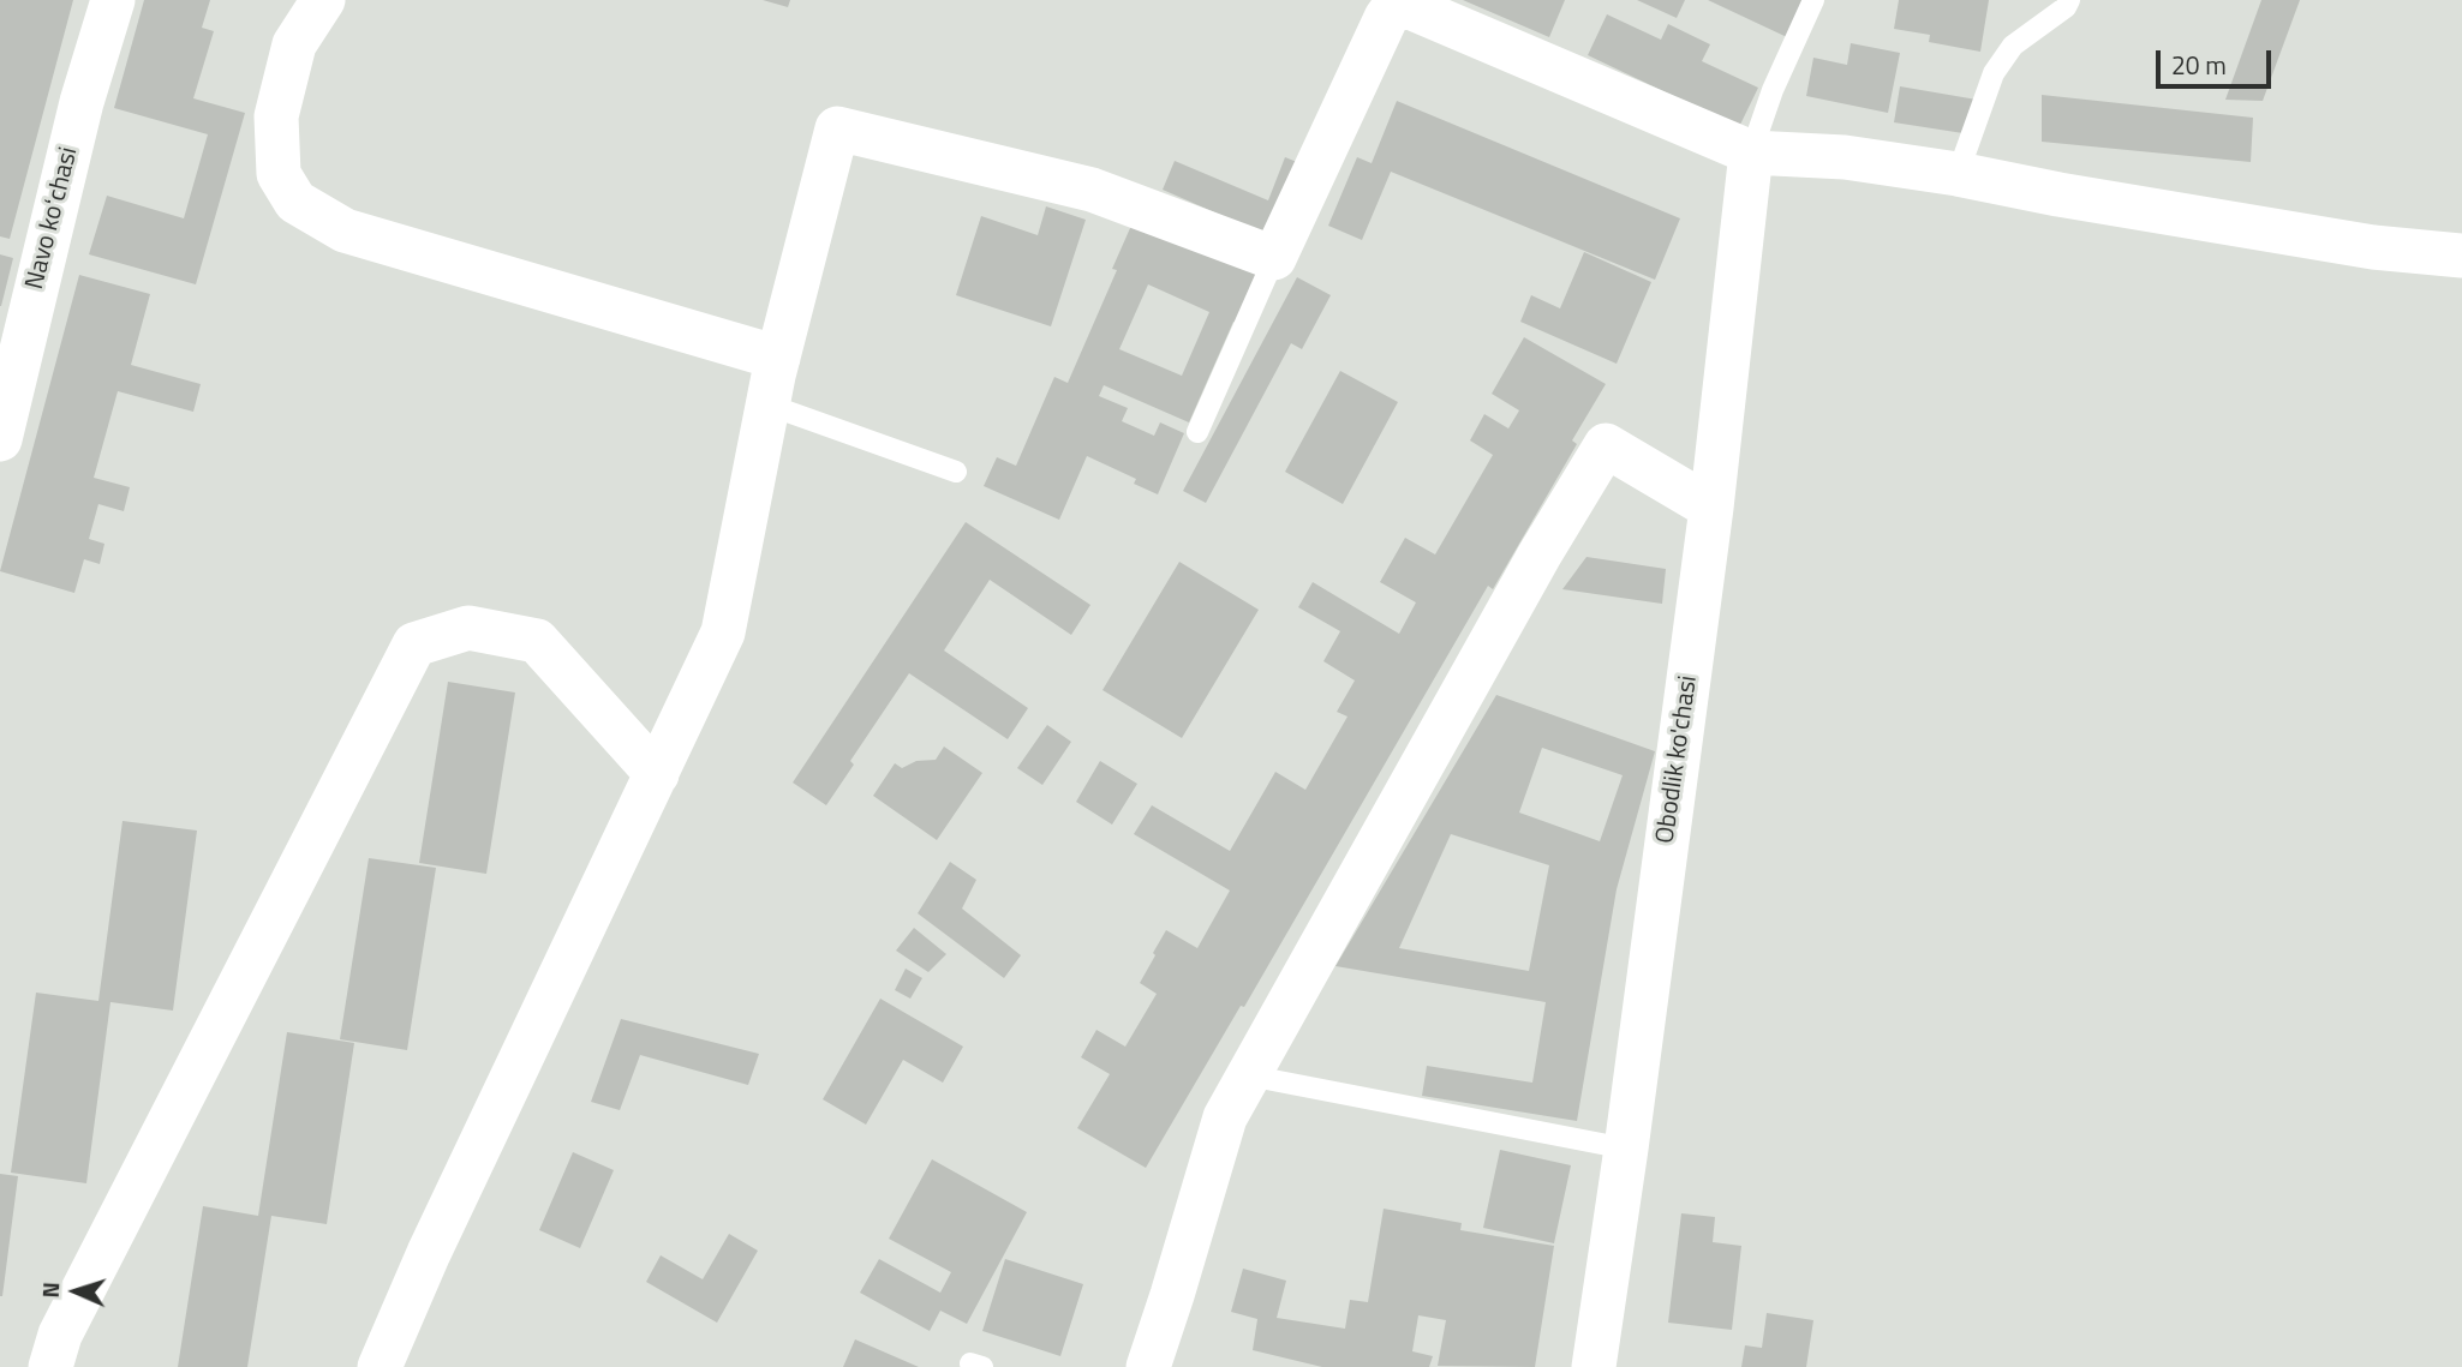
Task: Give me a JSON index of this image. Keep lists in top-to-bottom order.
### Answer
{
  "streets": {
    "street": ["Navo koʻchasi", "Obodlik ko'chasi"]
  },
  "scale_bar": "20 m",
  "north": "left"
}
